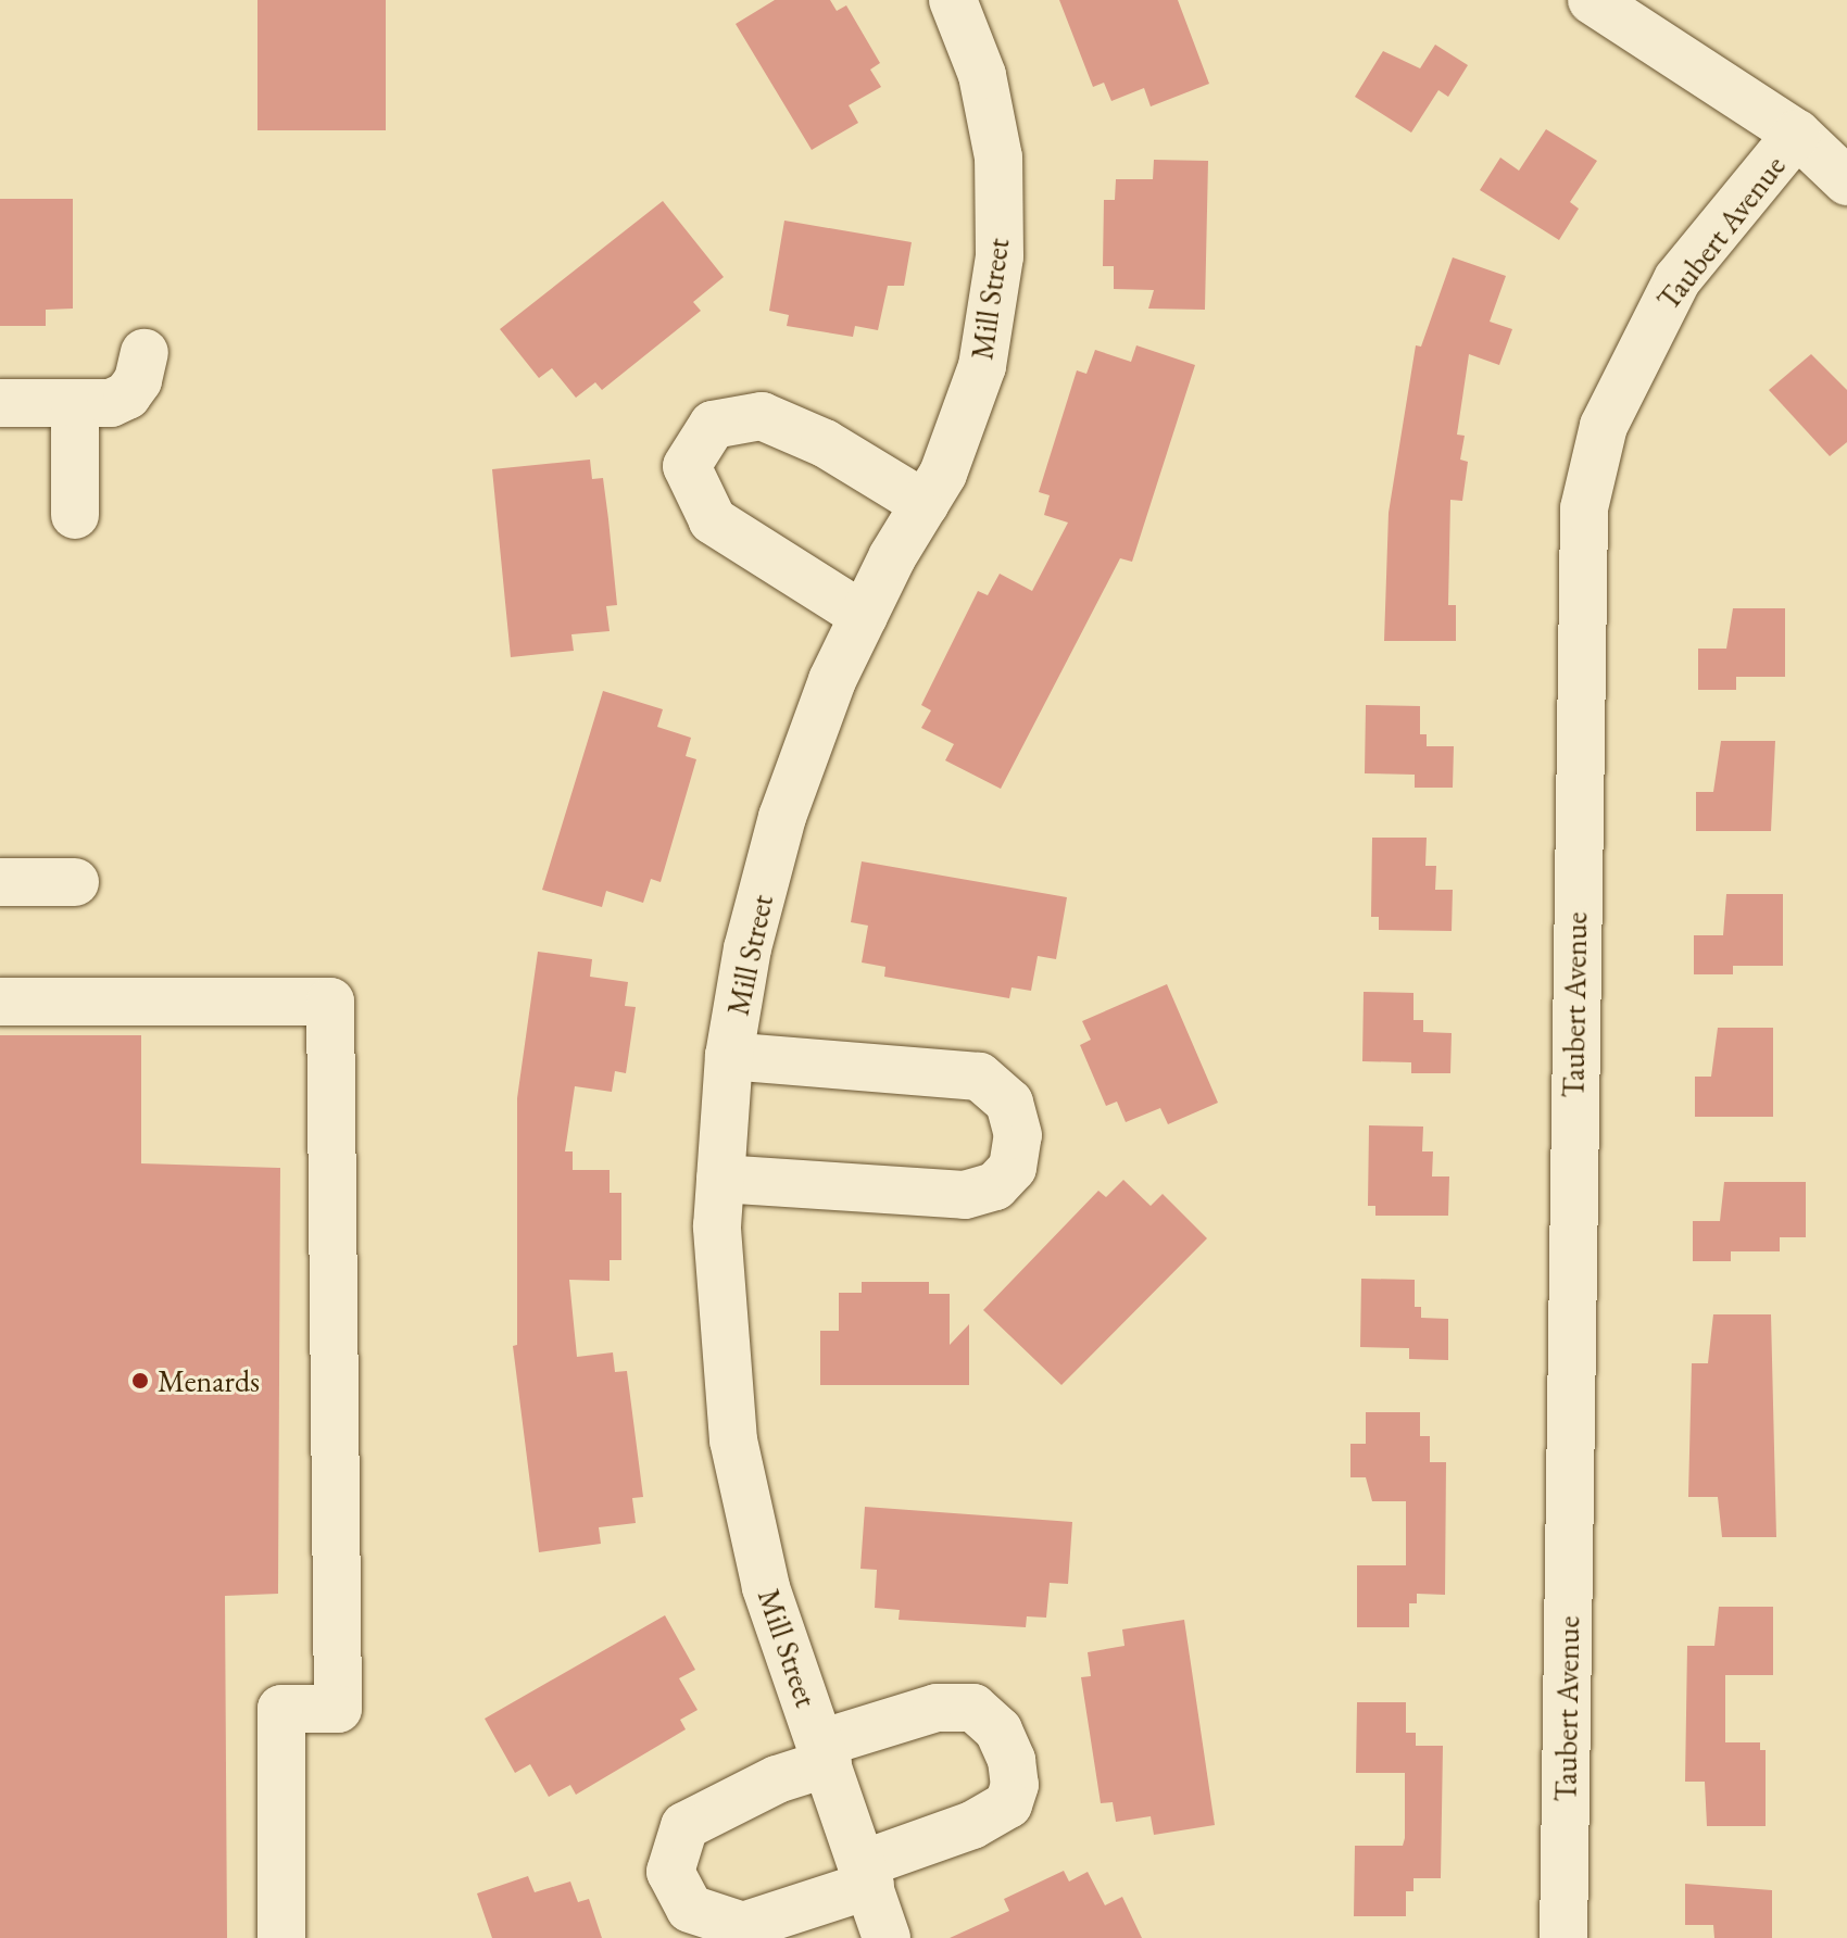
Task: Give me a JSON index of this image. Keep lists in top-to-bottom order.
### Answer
{
  "streets": {
    "street": ["Taubert Avenue", "Mill Street"]
  },
  "places": ["Menards"]
}
